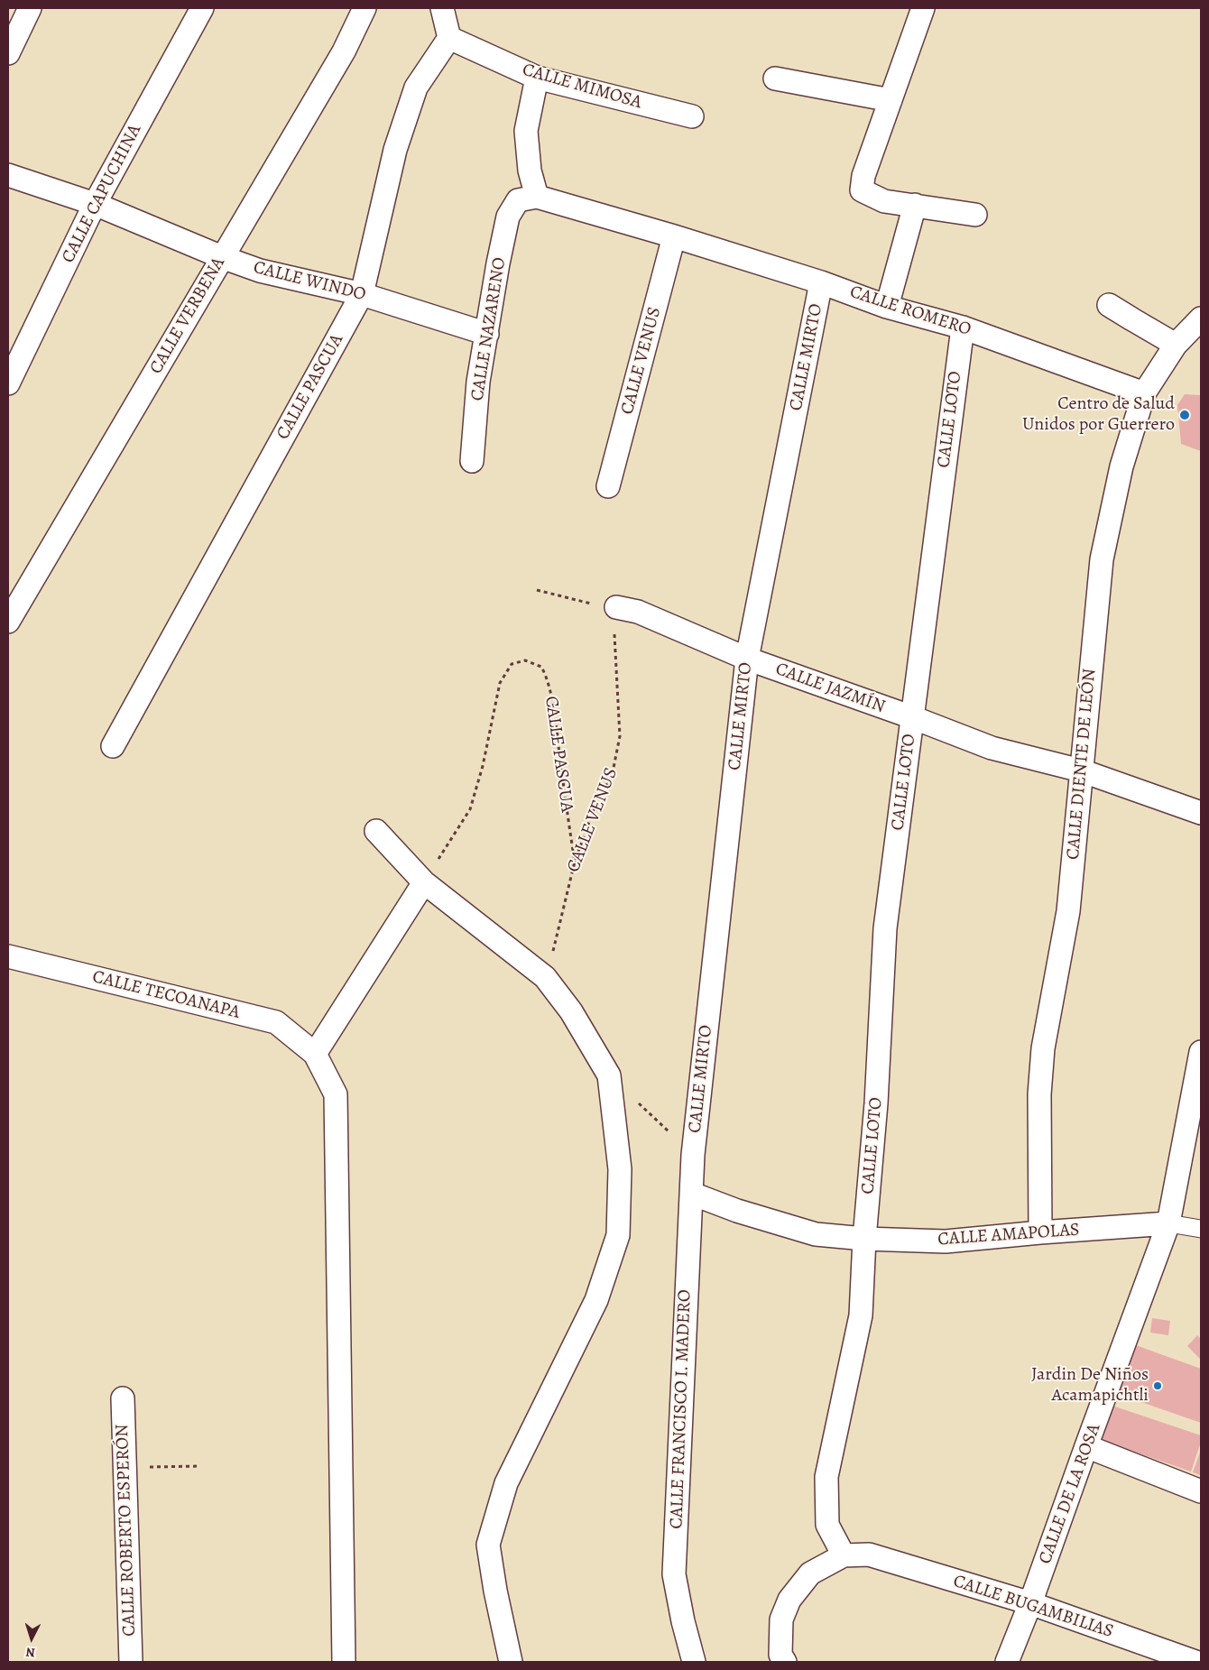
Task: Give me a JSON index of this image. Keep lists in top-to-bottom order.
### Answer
{
  "streets": {
    "street": [
      "CALLE MIMOSA",
      "CALLE CAPUCHINA",
      "CALLE WINDO",
      "CALLE ROMERO",
      "CALLE VERBENA",
      "CALLE NAZARENO",
      "CALLE MIRTO",
      "CALLE VENUS",
      "CALLE PASCUA",
      "CALLE LOTO",
      "CALLE JAZMÍN",
      "CALLE DIENTE DE LEÓN",
      "CALLE TECOANAPA",
      "CALLE AMAPOLAS",
      "CALLE FRANCISCO I. MADERO",
      "CALLE DE LA ROSA",
      "CALLE ROBERTO ESPERÓN",
      "CALLE BUGAMBILIAS"
    ]
  },
  "crossings": [
    ["CALLE MIMOSA", "CALLE PASCUA"],
    ["CALLE CAPUCHINA", "CALLE WINDO"],
    ["CALLE WINDO", "CALLE VERBENA"],
    ["CALLE WINDO", "CALLE NAZARENO"],
    ["CALLE WINDO", "CALLE PASCUA"],
    ["CALLE ROMERO", "CALLE NAZARENO"],
    ["CALLE ROMERO", "CALLE MIRTO"],
    ["CALLE ROMERO", "CALLE VENUS"],
    ["CALLE ROMERO", "CALLE LOTO"],
    ["CALLE ROMERO", "CALLE DIENTE DE LEÓN"],
    ["CALLE MIRTO", "CALLE JAZMÍN"],
    ["CALLE MIRTO", "CALLE FRANCISCO I. MADERO"],
    ["CALLE VENUS", "CALLE PASCUA"],
    ["CALLE VENUS", "CALLE JAZMÍN"],
    ["CALLE LOTO", "CALLE JAZMÍN"],
    ["CALLE LOTO", "CALLE AMAPOLAS"],
    ["CALLE JAZMÍN", "CALLE DIENTE DE LEÓN"],
    ["CALLE DIENTE DE LEÓN", "CALLE AMAPOLAS"],
    ["CALLE AMAPOLAS", "CALLE FRANCISCO I. MADERO"],
    ["CALLE AMAPOLAS", "CALLE DE LA ROSA"],
    ["CALLE DE LA ROSA", "CALLE BUGAMBILIAS"]
  ],
  "places": ["Centro de Salud Unidos por Guerrero", "Jardin De Niños Acamapichtli"],
  "north": "bottom"
}
